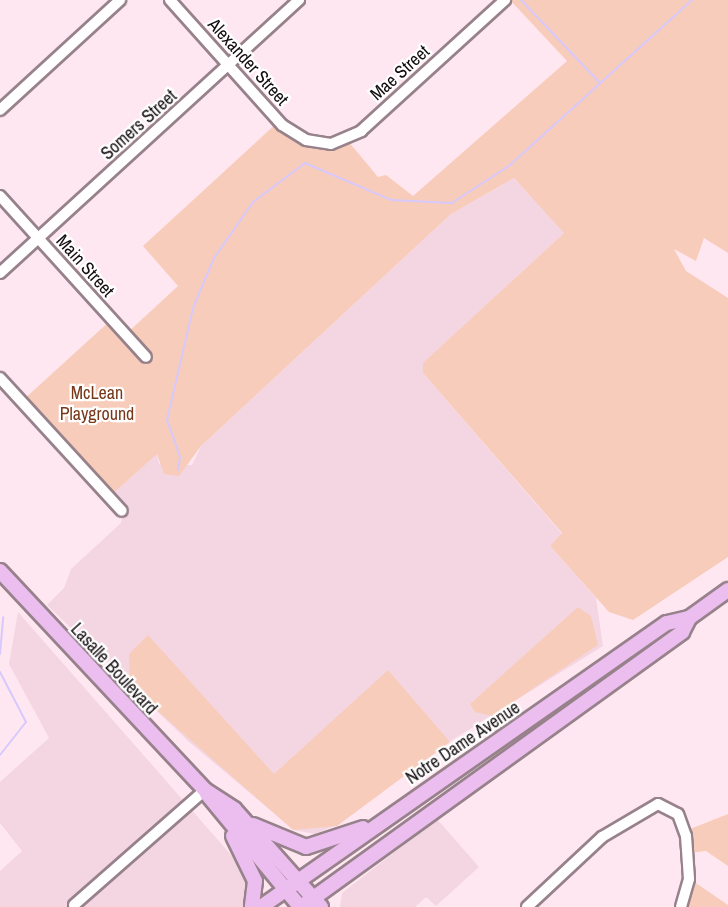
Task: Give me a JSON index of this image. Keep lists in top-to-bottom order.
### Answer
{
  "streets": {
    "main road": ["Lasalle Boulevard", "Notre Dame Avenue"],
    "street": [
      "Alexander Street",
      "Mae Street",
      "Somers Street",
      "Main Street"
    ]
  },
  "crossings": [
    ["Alexander Street", "Mae Street"],
    ["Alexander Street", "Somers Street"],
    ["Somers Street", "Main Street"],
    ["Lasalle Boulevard", "Notre Dame Avenue"]
  ],
  "parks": ["McLean Playground"]
}
